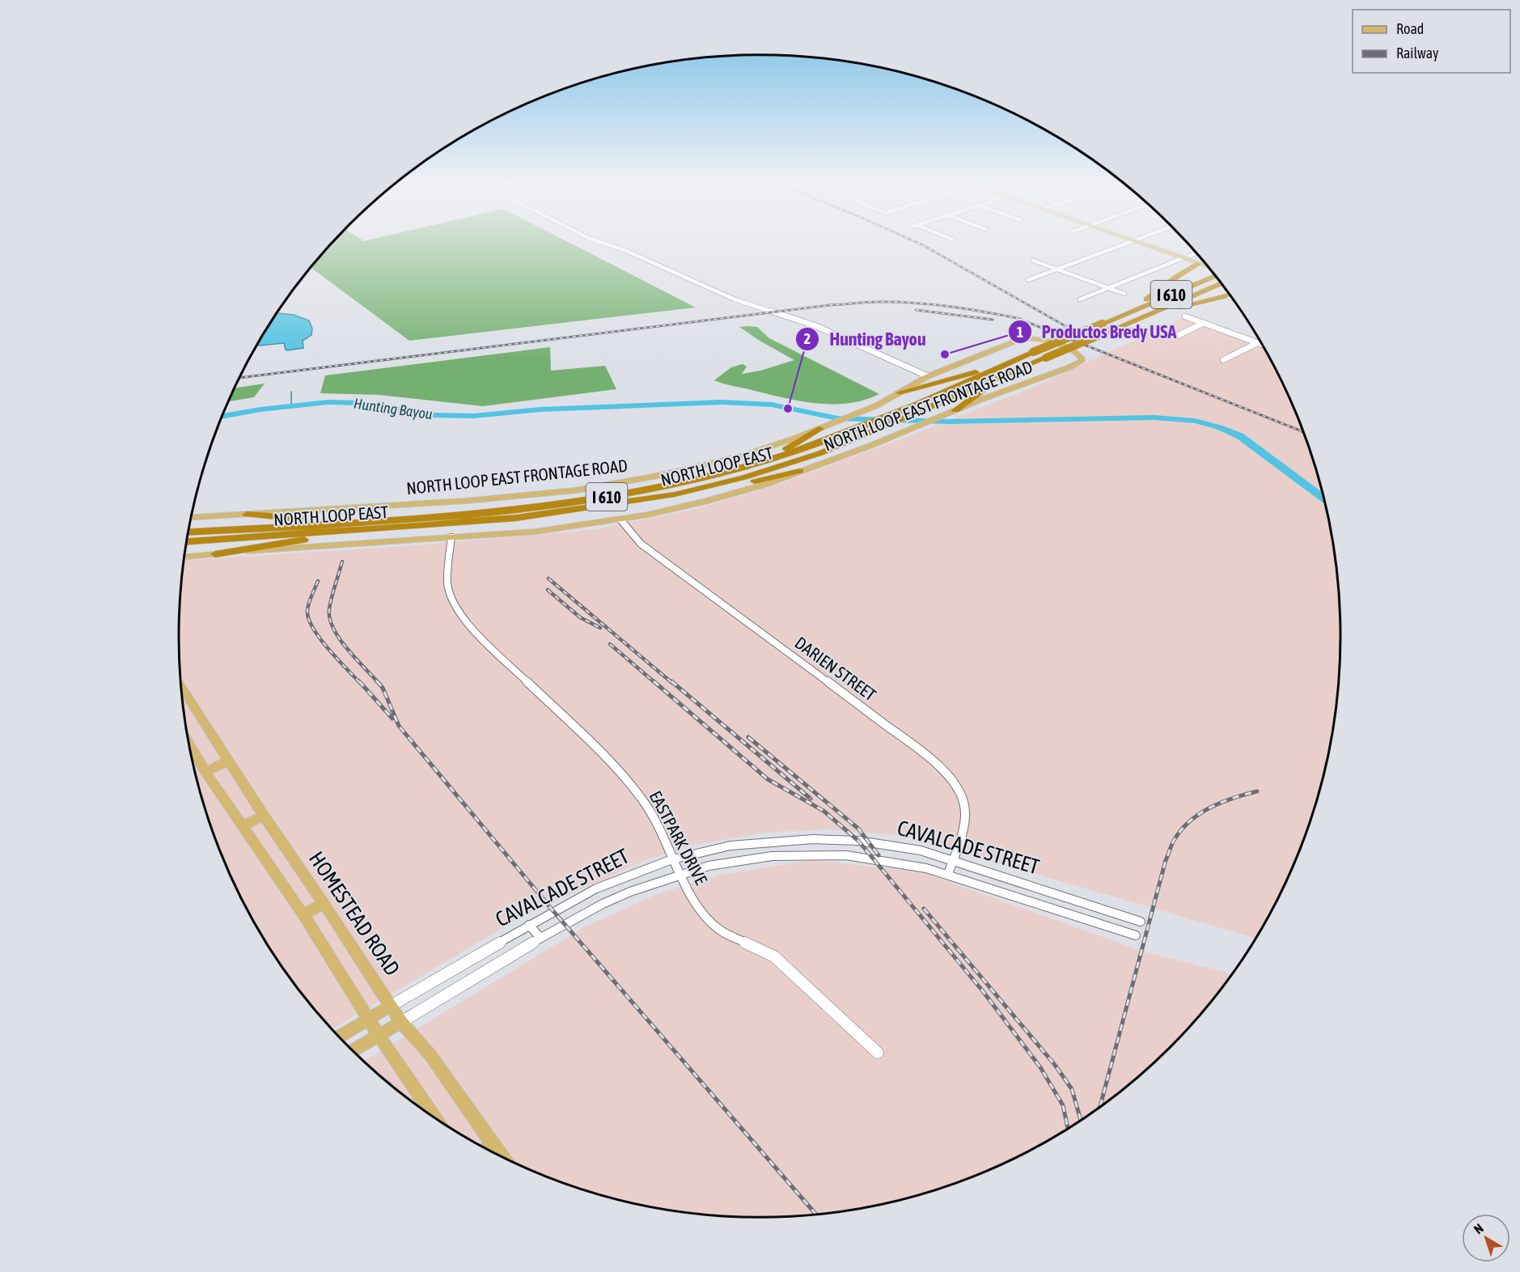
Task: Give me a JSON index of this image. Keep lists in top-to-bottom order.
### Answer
{
  "streets": {
    "highway": ["I 610", "NORTH LOOP EAST"],
    "main road": ["NORTH LOOP EAST FRONTAGE ROAD", "CAVALCADE STREET", "HOMESTEAD ROAD"],
    "street": ["DARIEN STREET", "EASTPARK DRIVE"]
  },
  "crossings": [
    ["NORTH LOOP EAST FRONTAGE ROAD", "DARIEN STREET"],
    ["NORTH LOOP EAST FRONTAGE ROAD", "EASTPARK DRIVE"],
    ["DARIEN STREET", "CAVALCADE STREET"],
    ["EASTPARK DRIVE", "CAVALCADE STREET"],
    ["CAVALCADE STREET", "HOMESTEAD ROAD"]
  ],
  "water": ["Hunting Bayou"],
  "places": ["Productos Bredy USA", "Hunting Bayou"],
  "legend": ["Road", "Railway"],
  "north": "top left"
}
